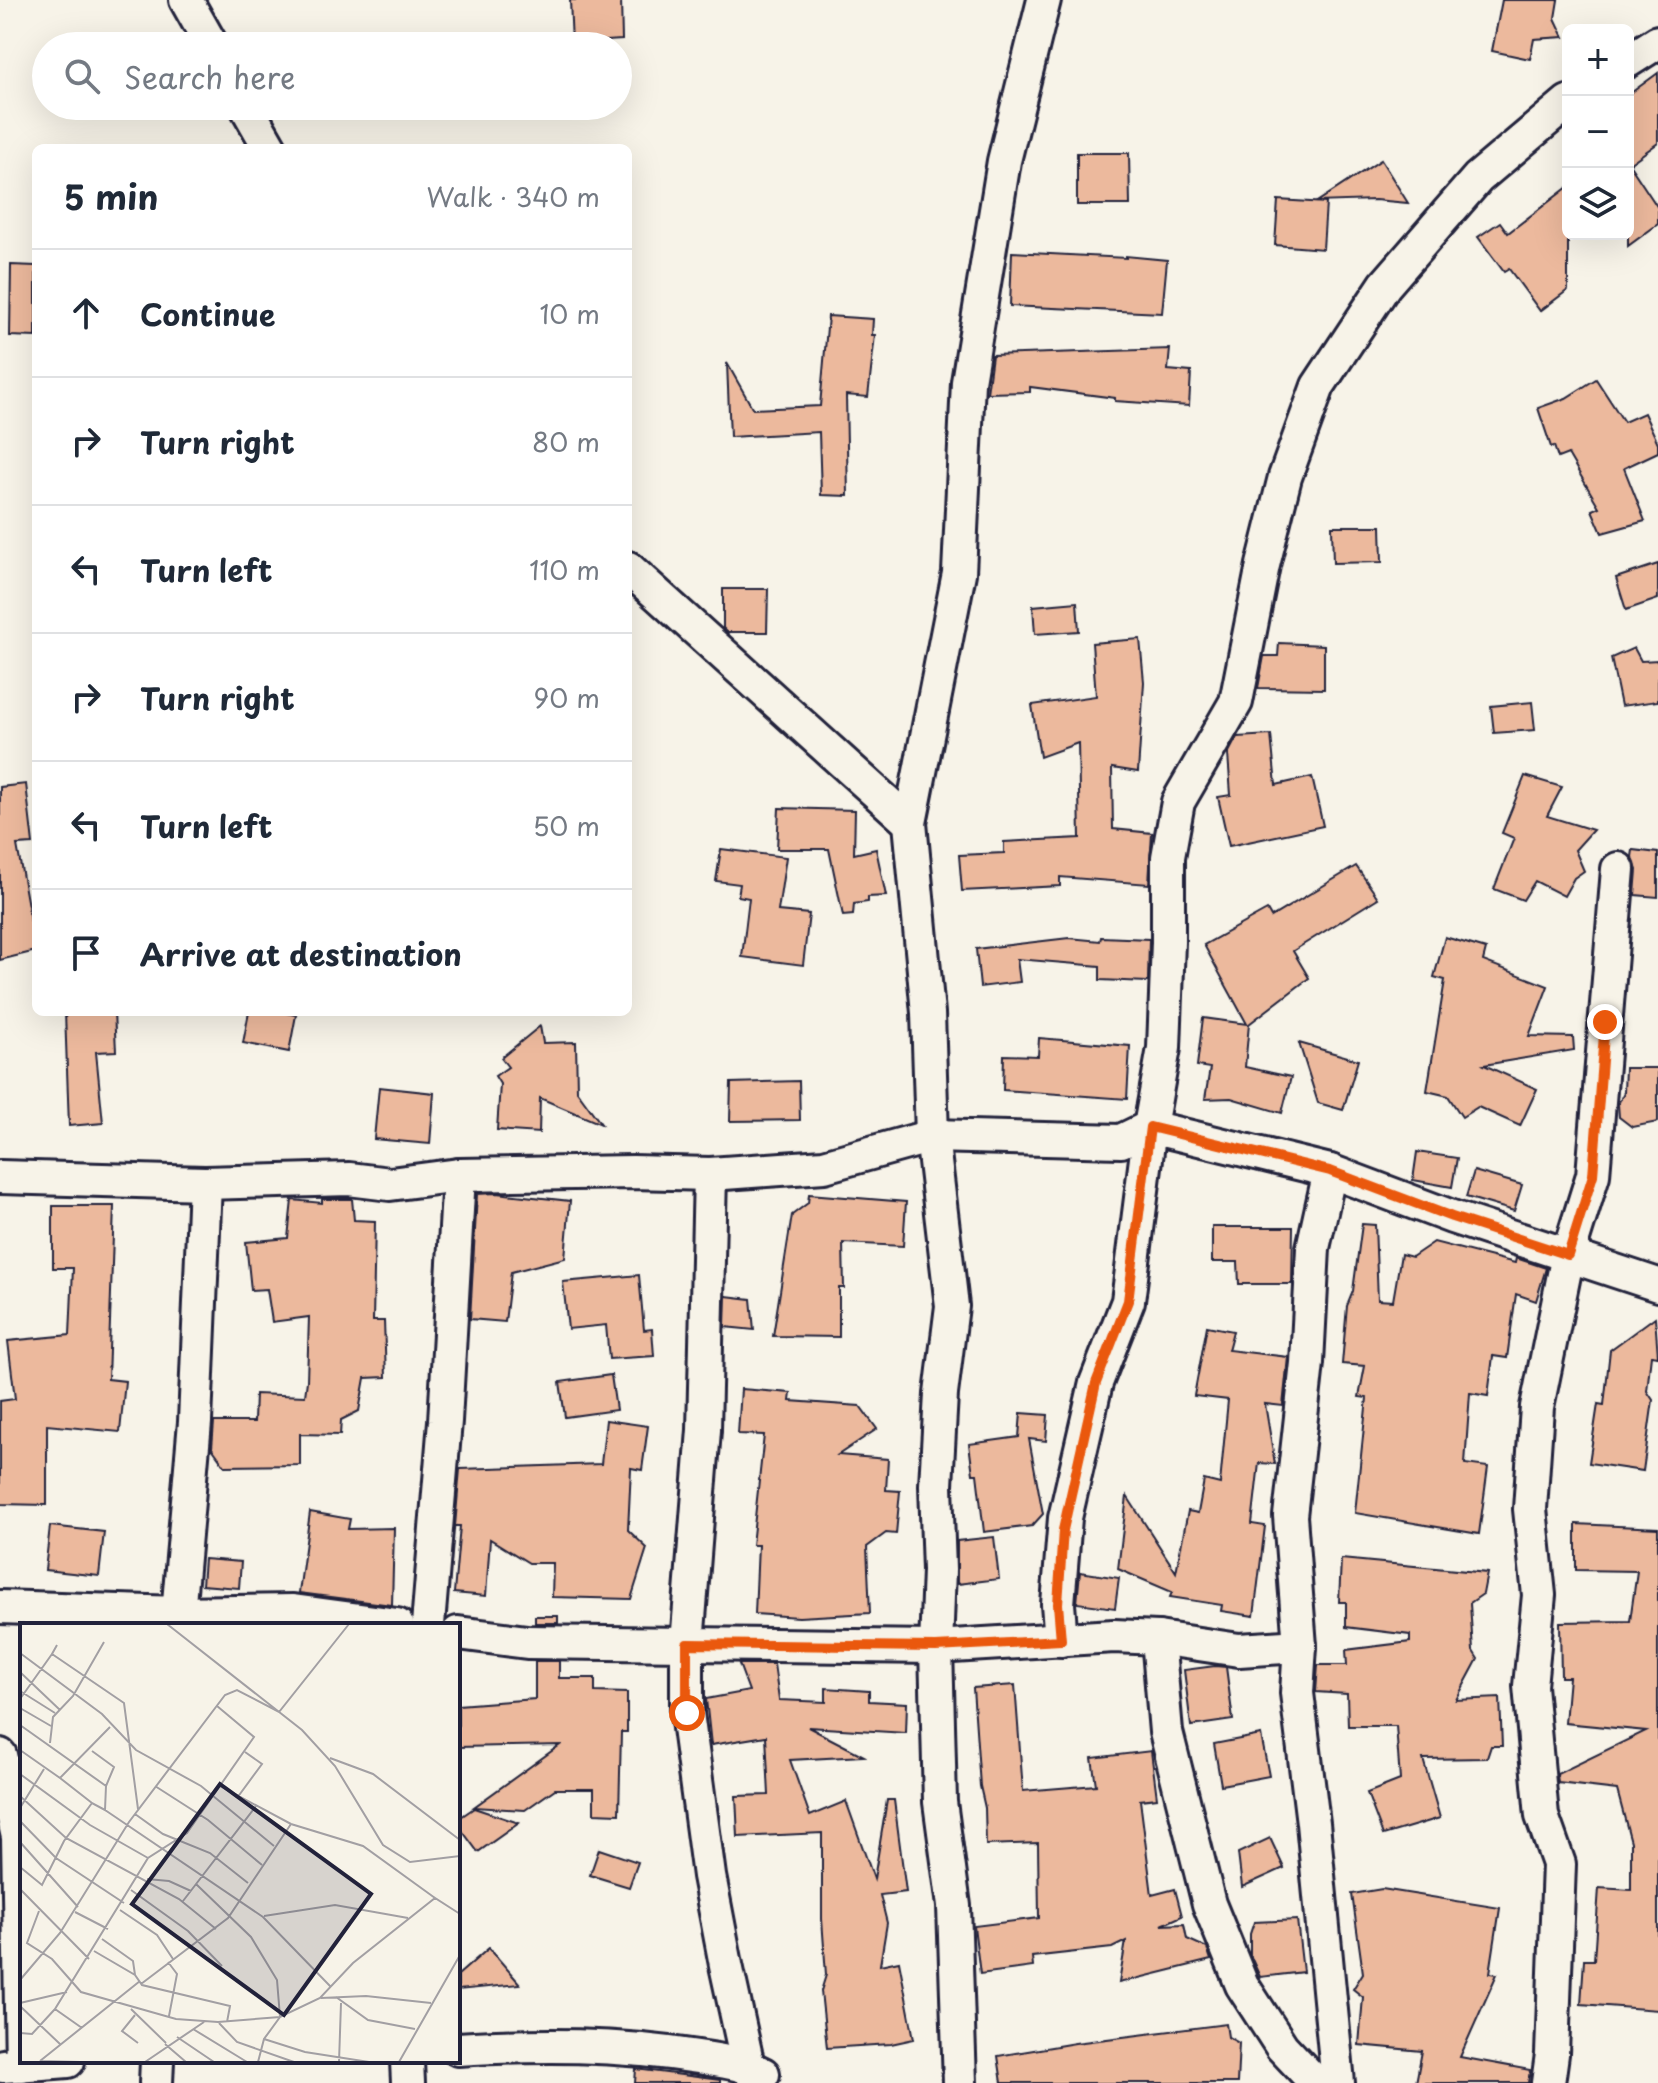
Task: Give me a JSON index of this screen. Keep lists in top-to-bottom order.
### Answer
{
  "page": {
    "map_buttons": ["+", "−"],
    "search": "Search here",
    "heading": ["5 min", "Walk · 340 m"],
    "list": [
      ["Continue", "10 m"],
      ["Turn right", "80 m"],
      ["Turn left", "110 m"],
      ["Turn right", "90 m"],
      ["Turn left", "50 m"],
      "Arrive at destination"
    ]
  }
}
